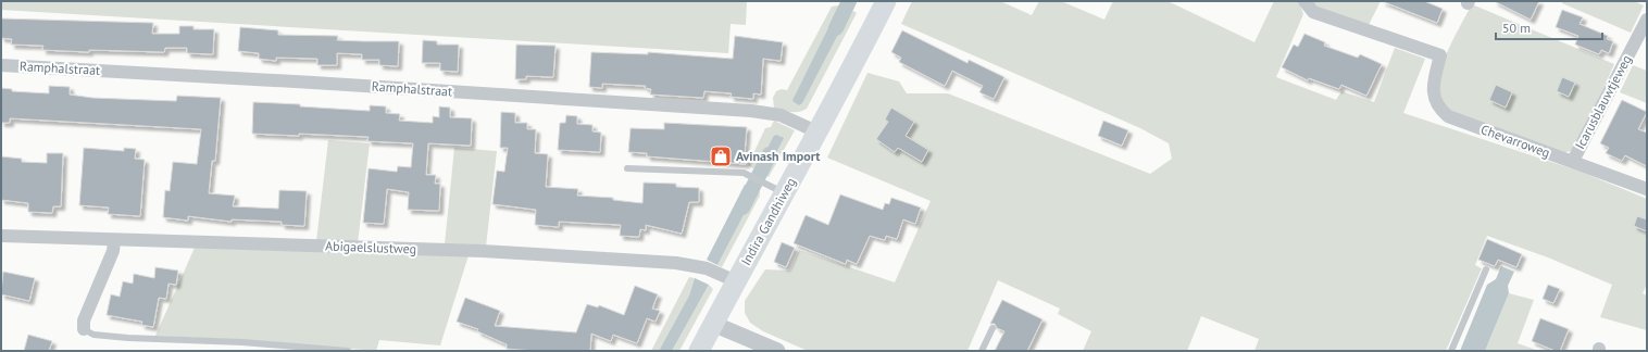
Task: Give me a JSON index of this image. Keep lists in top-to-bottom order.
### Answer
{
  "streets": {
    "main road": ["Indira Gandhiweg"],
    "street": [
      "Ramphalstraat",
      "Icarusblauwtjeweg",
      "Chevarroweg",
      "Abigaelslustweg"
    ]
  },
  "crossings": [
    ["Ramphalstraat", "Indira Gandhiweg"],
    ["Icarusblauwtjeweg", "Chevarroweg"],
    ["Indira Gandhiweg", "Abigaelslustweg"]
  ],
  "places": {
    "shop": ["Avinash Import"]
  },
  "scale_bar": "50 m"
}
